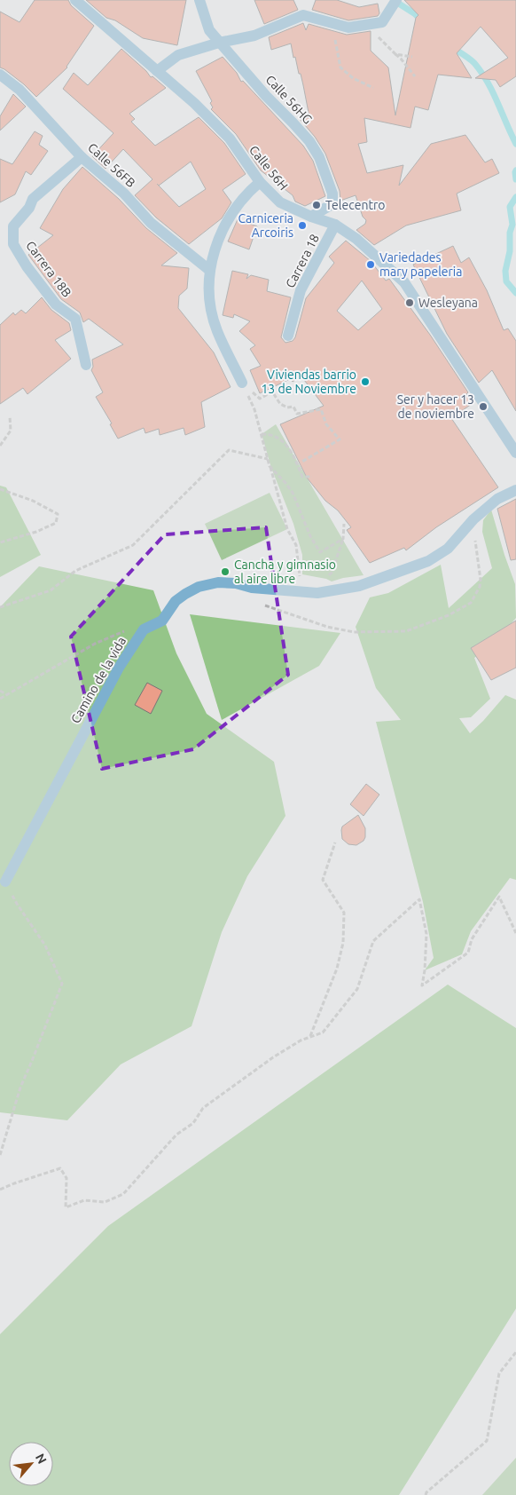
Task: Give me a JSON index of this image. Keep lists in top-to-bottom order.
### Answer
{
  "streets": {
    "street": [
      "Calle 56HG",
      "Calle 56FB",
      "Calle 56H",
      "Carrera 18",
      "Carrera 18B",
      "Camino de la vida"
    ]
  },
  "crossings": [
    ["Calle 56HG", "Calle 56H"],
    ["Calle 56FB", "Carrera 18B"],
    ["Calle 56H", "Carrera 18"]
  ],
  "places": [
    "Telecentro",
    "Carniceria Arcoiris",
    "Variedades mary papeleria",
    "Wesleyana",
    "Viviendas barrio 13 de Noviembre",
    "Ser y hacer 13 de noviembre",
    "Cancha y gimnasio al aire libre"
  ],
  "north": "top right"
}
